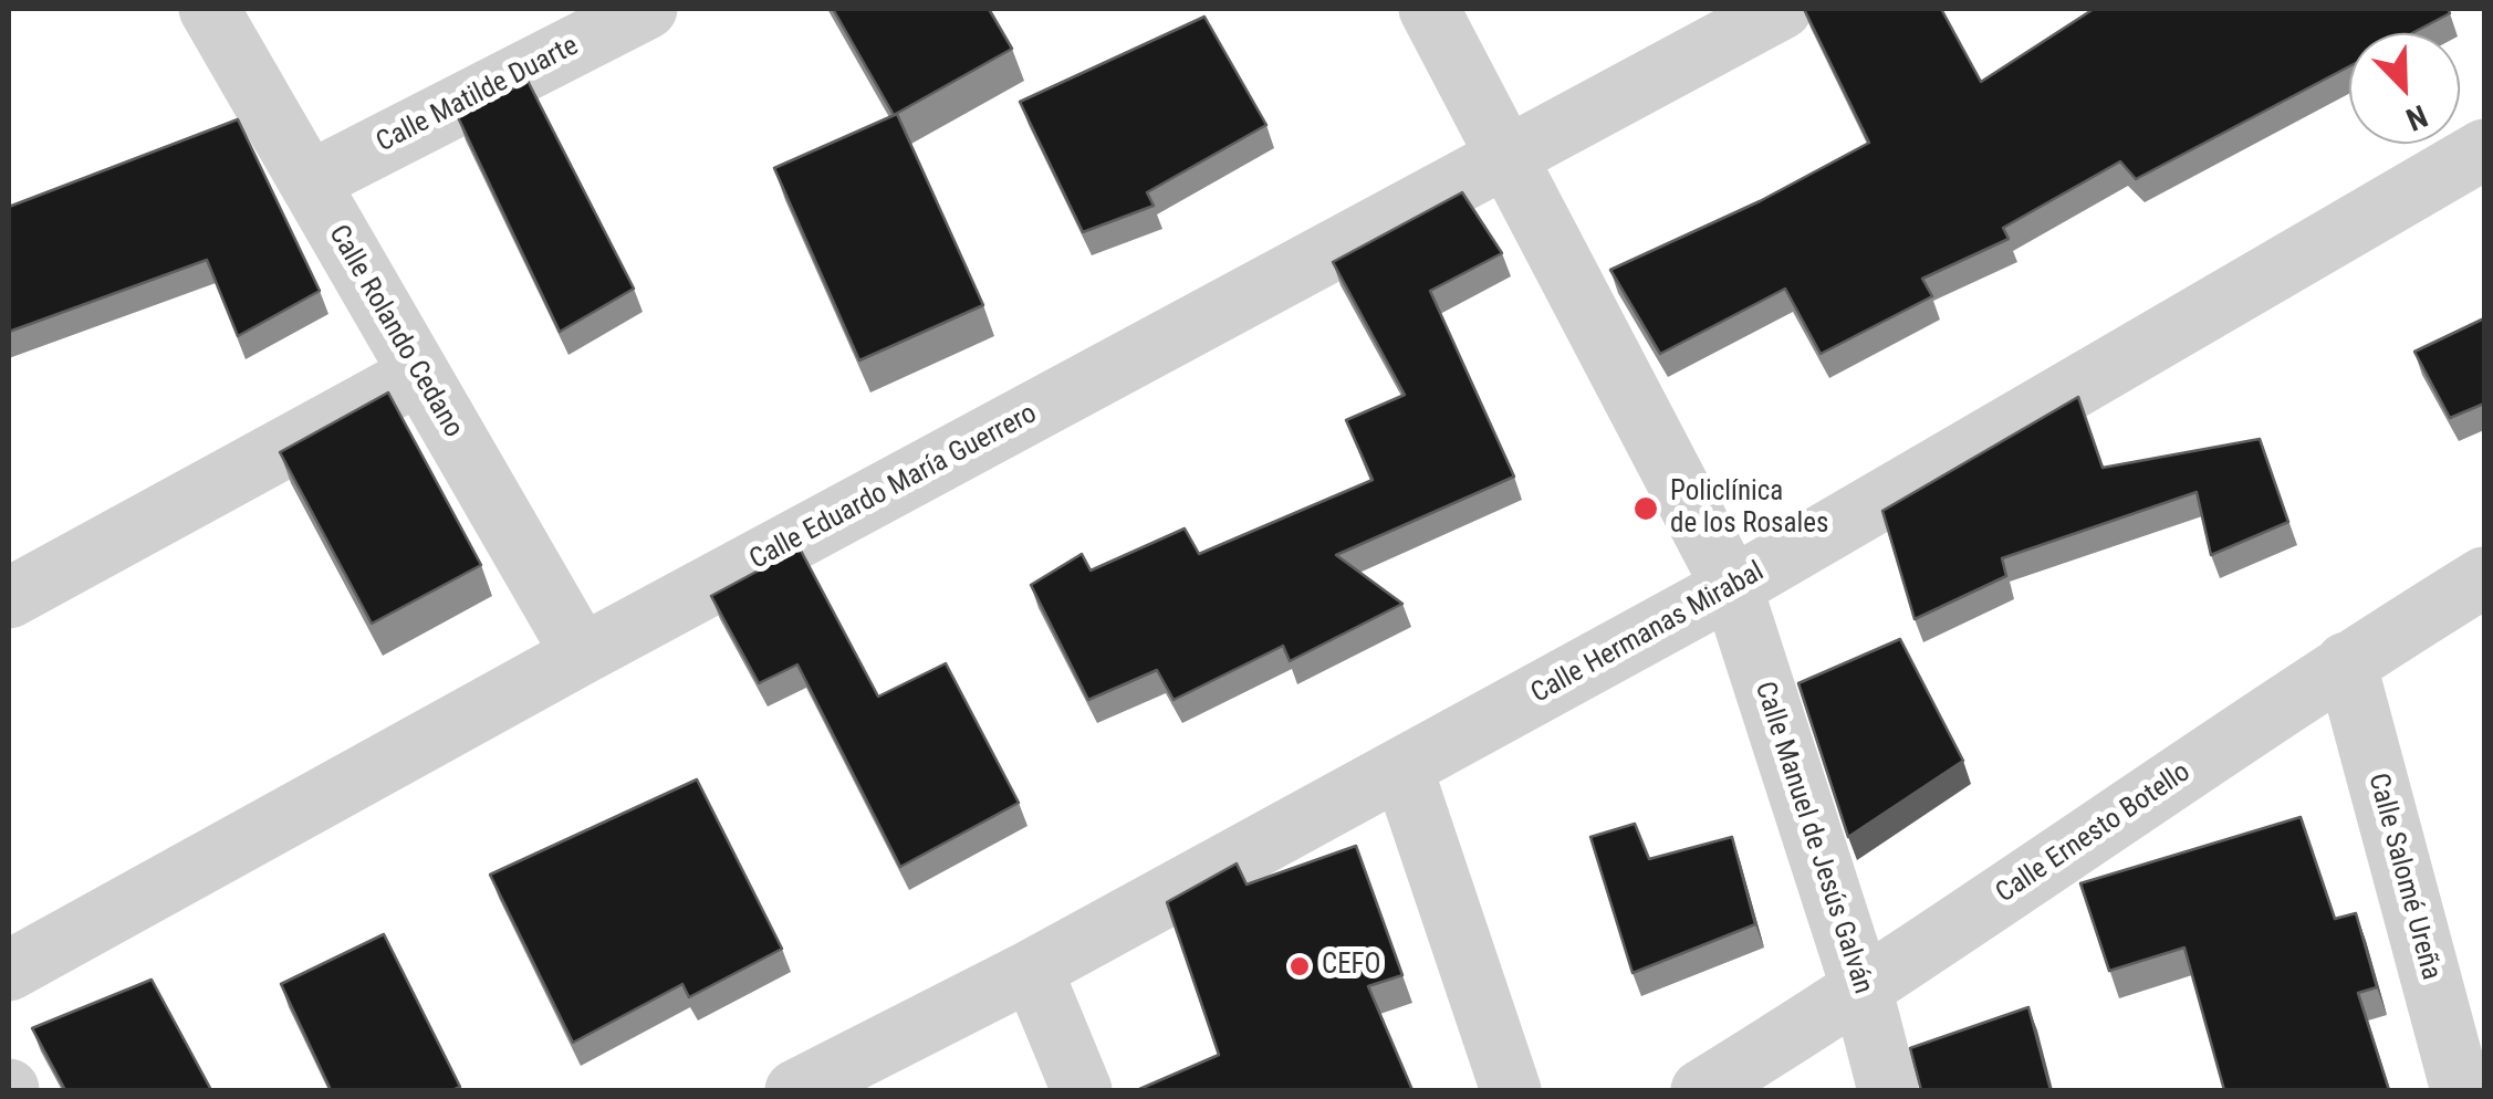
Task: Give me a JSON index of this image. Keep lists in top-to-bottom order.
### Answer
{
  "streets": {
    "street": [
      "Calle Matilde Duarte",
      "Calle Rolando Cedano",
      "Calle Eduardo María Guerrero",
      "Calle Hermanas Mirabal",
      "Calle Ernesto Botello",
      "Calle Manuel de Jesús Galván",
      "Calle Salomé Ureña"
    ]
  },
  "crossings": [
    ["Calle Matilde Duarte", "Calle Rolando Cedano"],
    ["Calle Rolando Cedano", "Calle Eduardo María Guerrero"],
    ["Calle Eduardo María Guerrero", "Calle Manuel de Jesús Galván"],
    ["Calle Hermanas Mirabal", "Calle Manuel de Jesús Galván"],
    ["Calle Ernesto Botello", "Calle Manuel de Jesús Galván"],
    ["Calle Ernesto Botello", "Calle Salomé Ureña"]
  ],
  "places": ["Policlínica de los Rosales", "CEFO"],
  "north": "bottom right"
}
